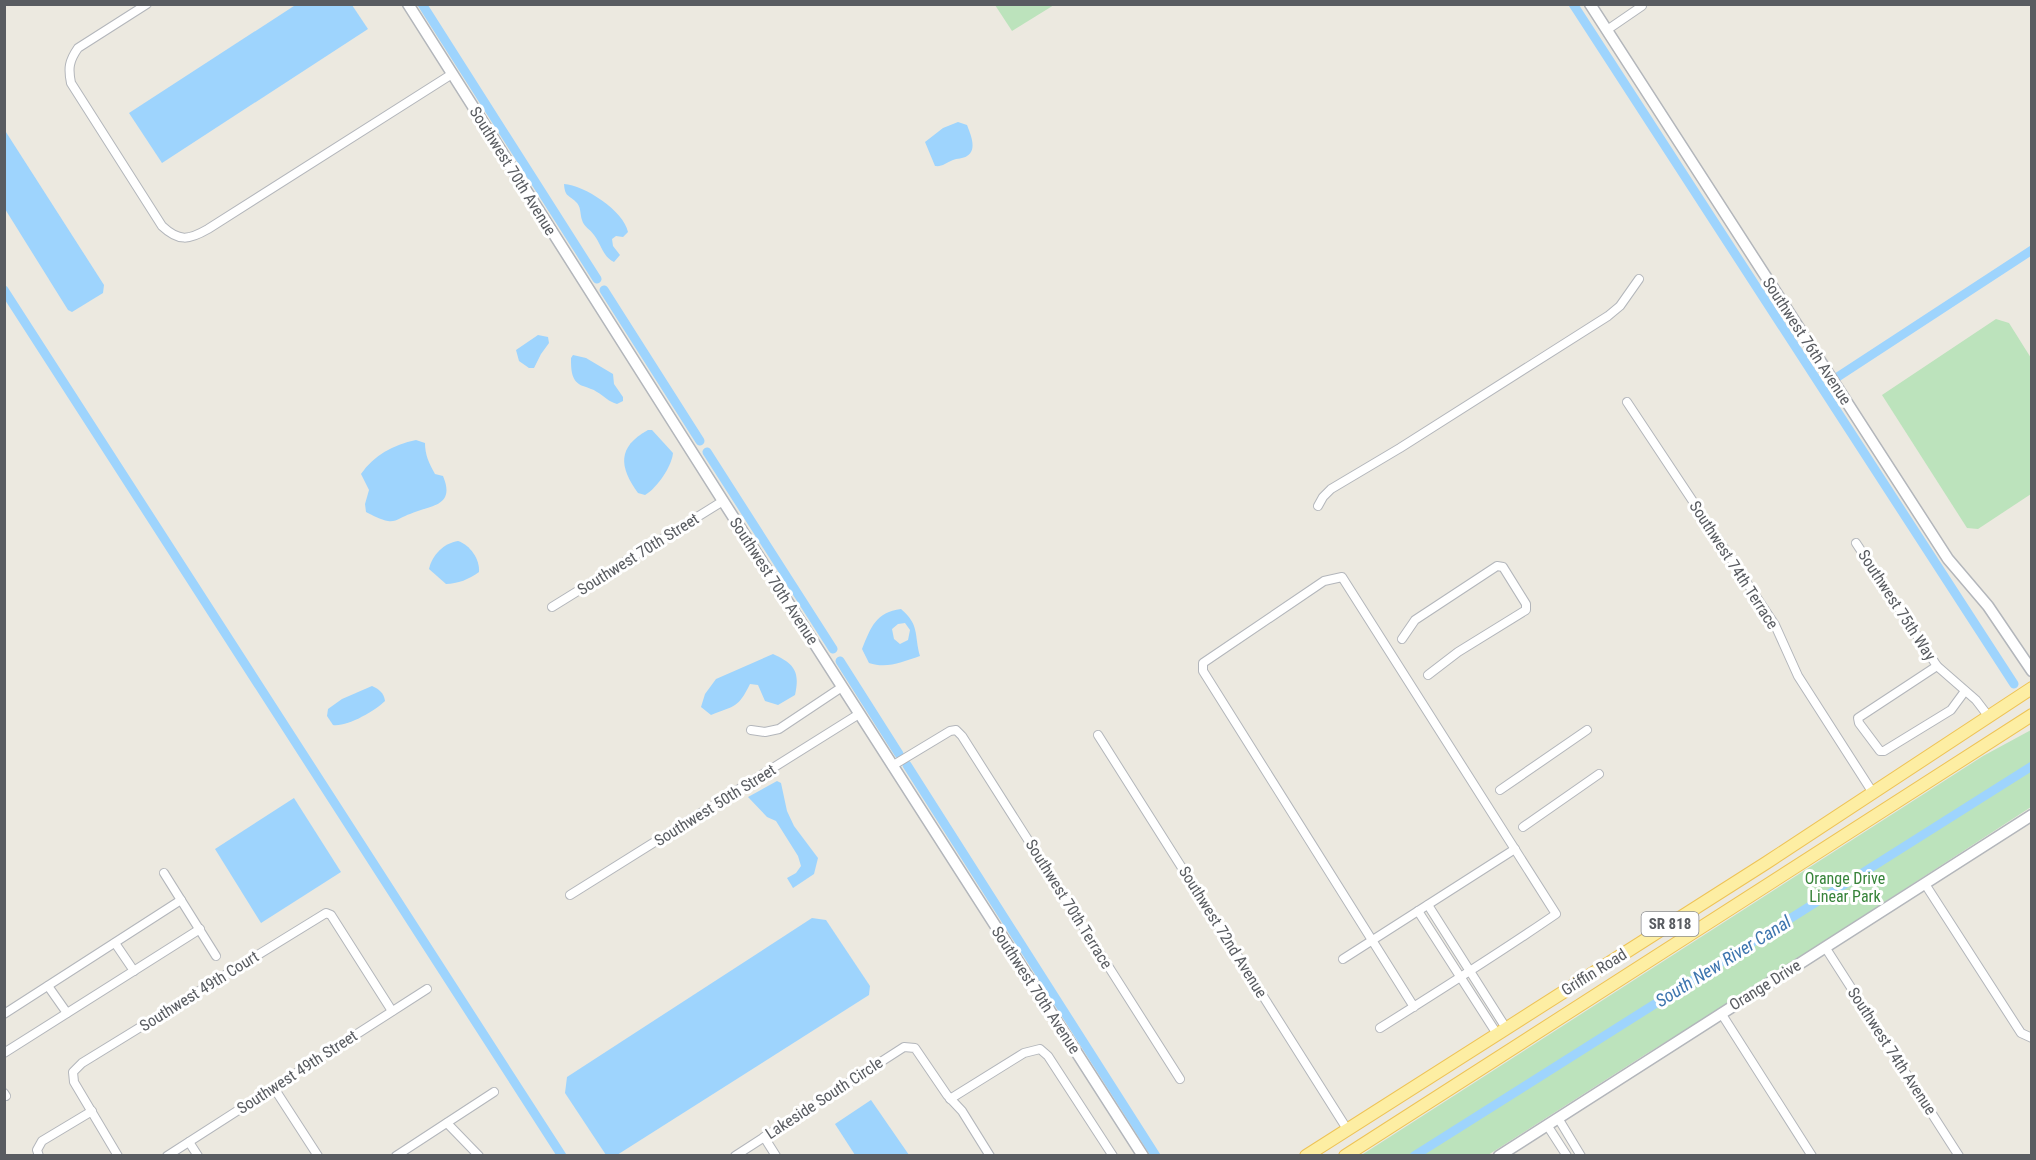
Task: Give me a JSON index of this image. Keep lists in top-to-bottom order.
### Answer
{
  "streets": {
    "main road": ["SR 818", "Griffin Road"],
    "street": [
      "Southwest 70th Avenue",
      "Southwest 76th Avenue",
      "Southwest 70th Street",
      "Southwest 74th Terrace",
      "Southwest 75th Way",
      "Southwest 50th Street",
      "Southwest 70th Terrace",
      "Southwest 72nd Avenue",
      "Orange Drive",
      "Southwest 49th Court",
      "Southwest 74th Avenue",
      "Southwest 49th Street",
      "Lakeside South Circle"
    ]
  },
  "crossings": [
    ["Southwest 70th Avenue", "Southwest 70th Street"],
    ["Southwest 70th Avenue", "Southwest 50th Street"],
    ["Southwest 70th Avenue", "Southwest 70th Terrace"],
    ["Southwest 74th Terrace", "Griffin Road"],
    ["Southwest 75th Way", "Griffin Road"],
    ["Southwest 72nd Avenue", "Griffin Road"],
    ["Orange Drive", "Southwest 74th Avenue"],
    ["Southwest 49th Court", "Southwest 49th Street"]
  ],
  "water": ["South New River Canal"],
  "parks": ["Orange Drive Linear Park"]
}
